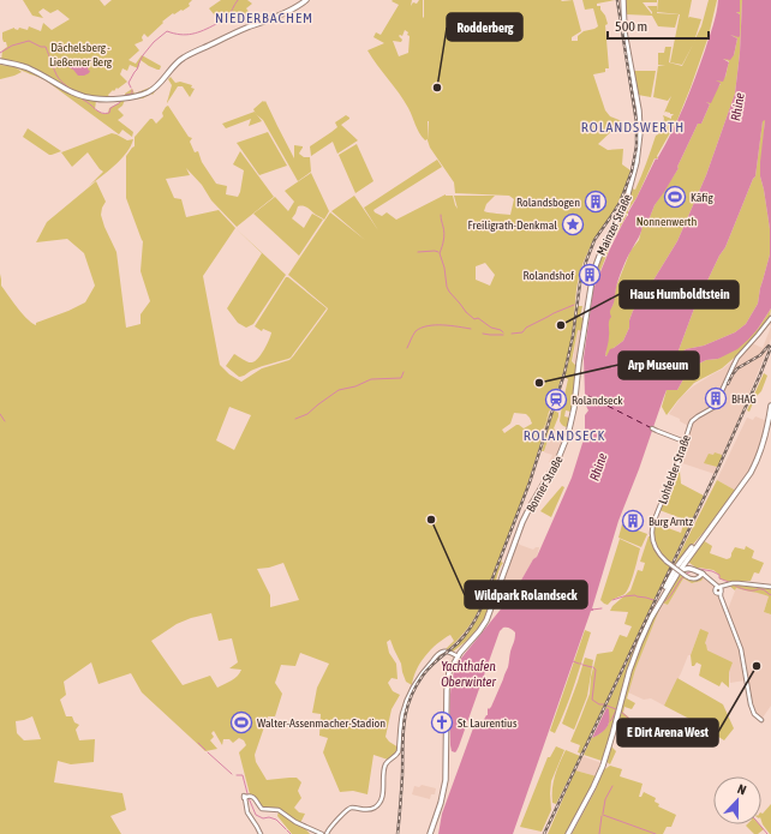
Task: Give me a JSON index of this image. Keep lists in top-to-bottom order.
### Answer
{
  "streets": {
    "main road": ["Mainzer Straße", "Bonner Straße"],
    "street": ["Lohfelder Straße"]
  },
  "crossings": [
    ["Mainzer Straße", "Bonner Straße"]
  ],
  "districts": ["NIEDERBACHEM", "ROLANDSWERTH", "ROLANDSECK"],
  "water": ["Rhine", "Yachthafen Oberwinter"],
  "parks": ["Dächelsberg - Ließemer Berg", "Nonnenwerth"],
  "places": {
    "other": [
      "Rodderberg",
      "Haus Humboldtstein",
      "Arp Museum",
      "Wildpark Rolandseck",
      "E Dirt Arena West"
    ],
    "sports": ["Käfig", "Walter-Assenmacher-Stadion"],
    "building": [
      "Rolandsbogen",
      "Rolandshof",
      "BHAG",
      "Burg Arntz"
    ],
    "place": ["Freiligrath-Denkmal"],
    "station": ["Rolandseck"],
    "church": ["St. Laurentius"]
  },
  "scale_bar": "500 m",
  "north": "top"
}
